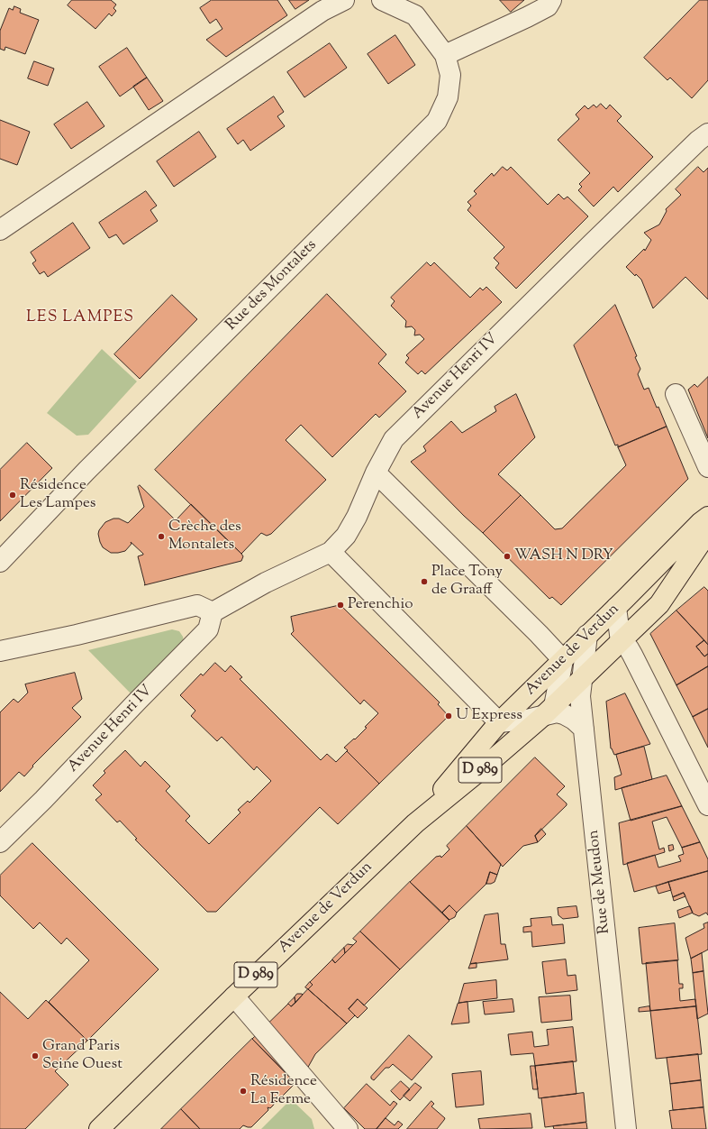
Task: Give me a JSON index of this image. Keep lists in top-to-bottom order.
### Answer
{
  "streets": {
    "main road": ["Avenue de Verdun", "D 989"],
    "street": ["Rue des Montalets", "Avenue Henri IV", "Rue de Meudon"]
  },
  "crossings": [
    ["Avenue de Verdun", "Rue de Meudon"]
  ],
  "districts": ["LES LAMPES"],
  "places": [
    "Résidence Les Lampes",
    "Crèche des Montalets",
    "WASH N DRY",
    "Place Tony de Graaff",
    "Perenchio",
    "U Express",
    "Grand Paris Seine Ouest",
    "Résidence La Ferme"
  ]
}
